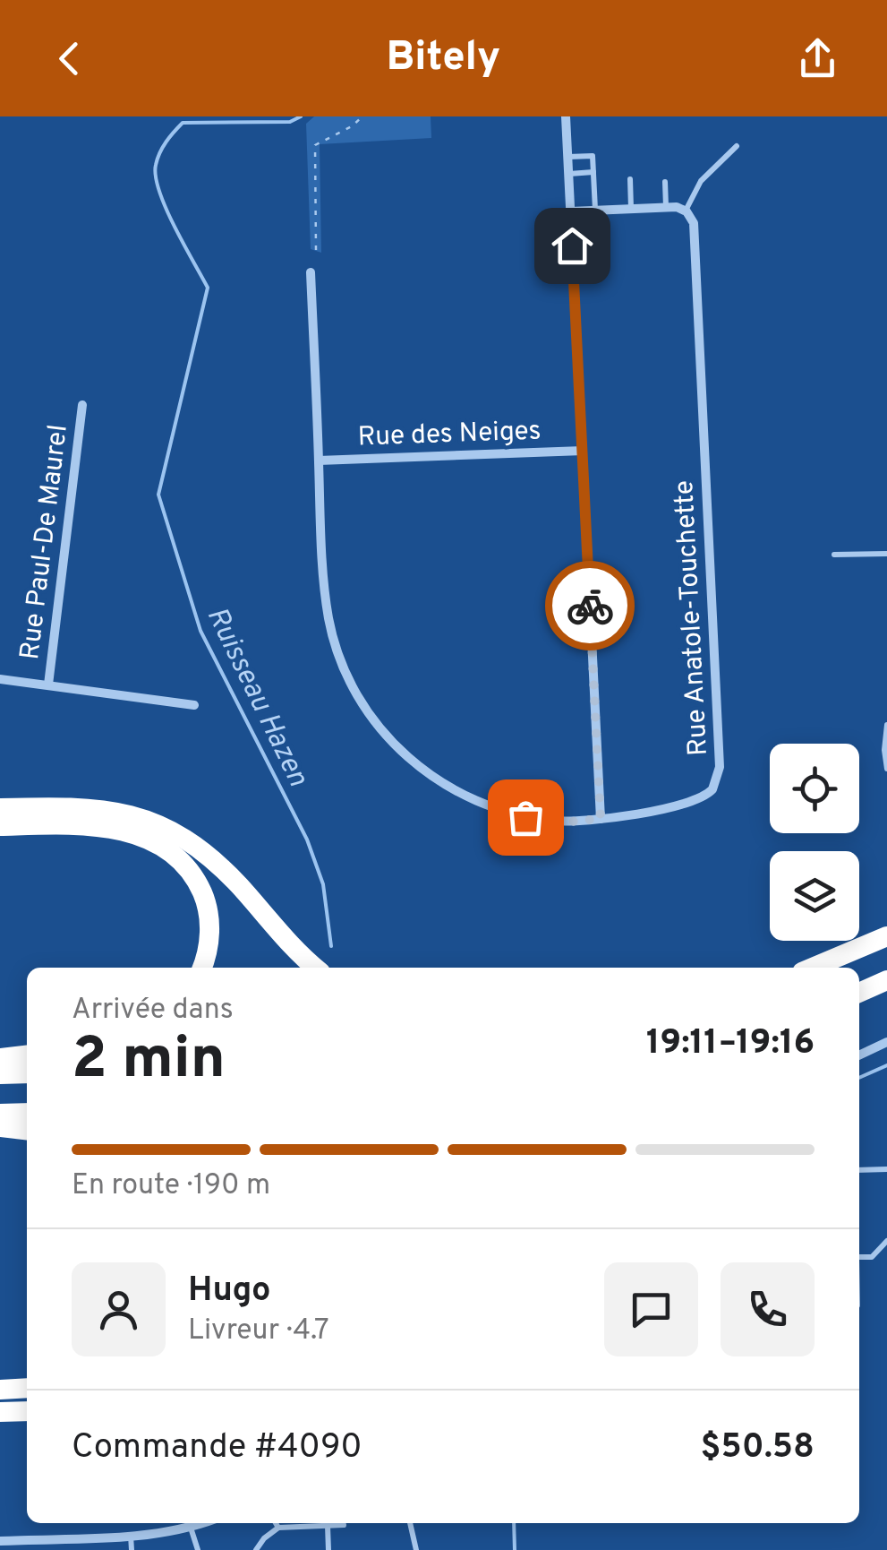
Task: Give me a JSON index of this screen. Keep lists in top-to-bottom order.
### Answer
{
  "streets": {
    "street": ["Rue des Neiges", "Rue Paul-De Maurel", "Rue Anatole-Touchette"]
  },
  "crossings": [
    ["Rue des Neiges", "Rue Anatole-Touchette"]
  ],
  "water": ["Ruisseau Hazen"],
  "page": {
    "header": "Bitely",
    "heading": ["2 min", "Arrivée dans", "19:11–19:16"],
    "panel": [
      "Hugo",
      "Livreur · 4.7",
      "Commande #4090",
      "$50.58"
    ],
    "bar": "En route · 190 m"
  }
}
